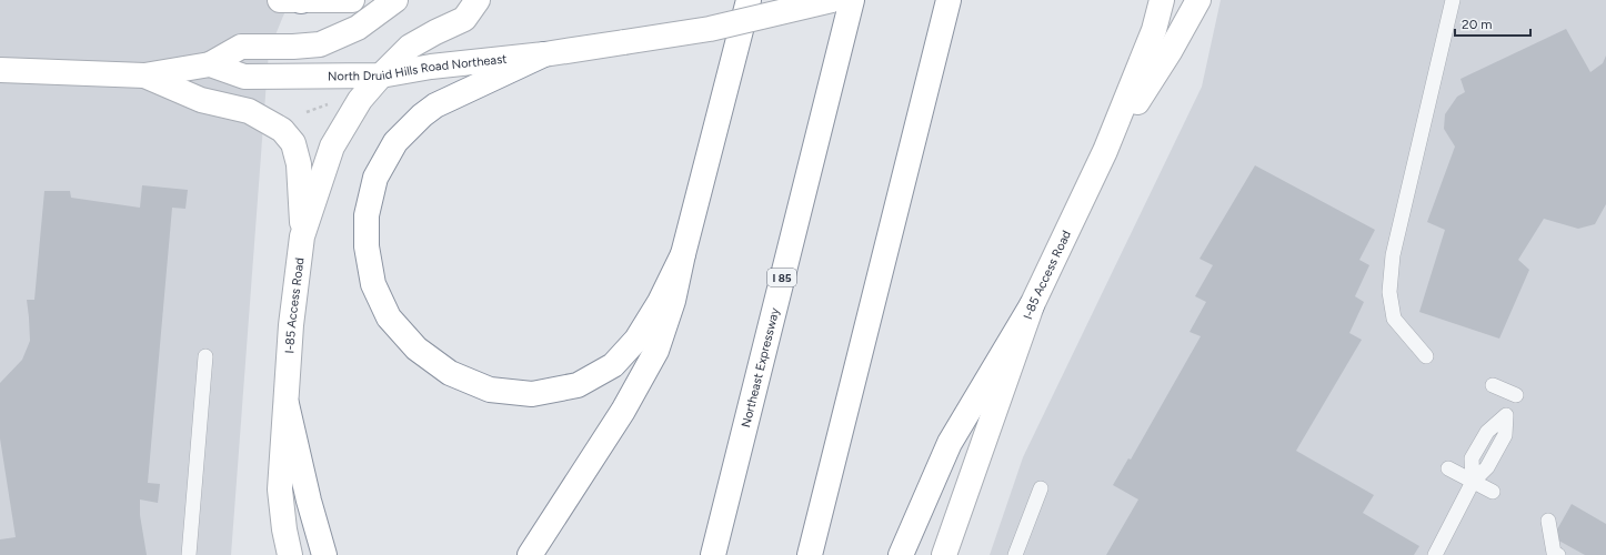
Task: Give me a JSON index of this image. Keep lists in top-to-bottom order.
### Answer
{
  "streets": {
    "main road": [
      "North Druid Hills Road Northeast",
      "I-85 Access Road",
      "I 85",
      "Northeast Expressway"
    ]
  },
  "crossings": [
    ["North Druid Hills Road Northeast", "I-85 Access Road"]
  ],
  "scale_bar": "20 m"
}
